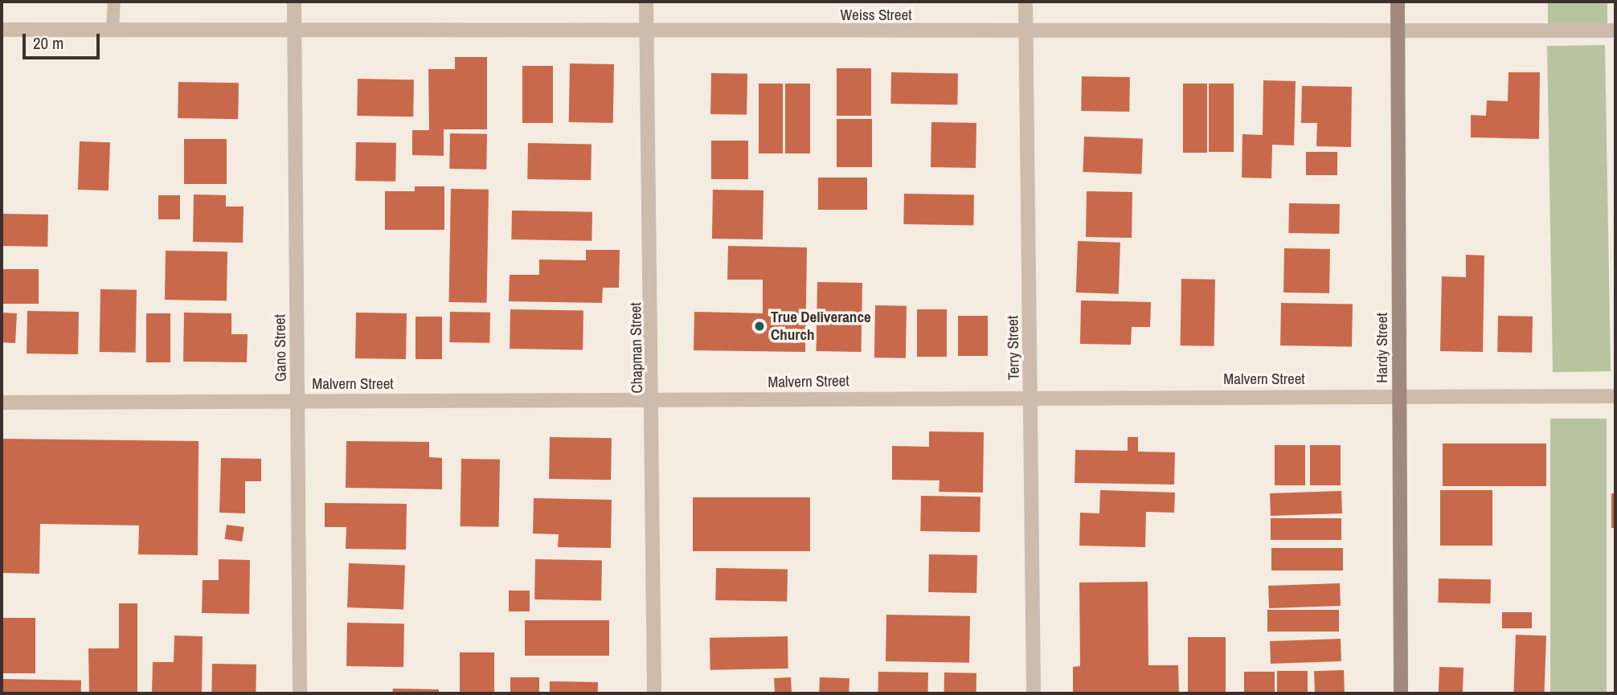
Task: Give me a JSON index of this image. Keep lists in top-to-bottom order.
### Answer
{
  "streets": {
    "main road": ["Hardy Street"],
    "street": [
      "Weiss Street",
      "Gano Street",
      "Chapman Street",
      "Terry Street",
      "Malvern Street"
    ]
  },
  "crossings": [
    ["Weiss Street", "Gano Street"],
    ["Weiss Street", "Chapman Street"],
    ["Weiss Street", "Terry Street"],
    ["Weiss Street", "Hardy Street"],
    ["Gano Street", "Malvern Street"],
    ["Chapman Street", "Malvern Street"],
    ["Terry Street", "Malvern Street"],
    ["Hardy Street", "Malvern Street"]
  ],
  "places": ["True Deliverance Church"],
  "scale_bar": "20 m"
}
